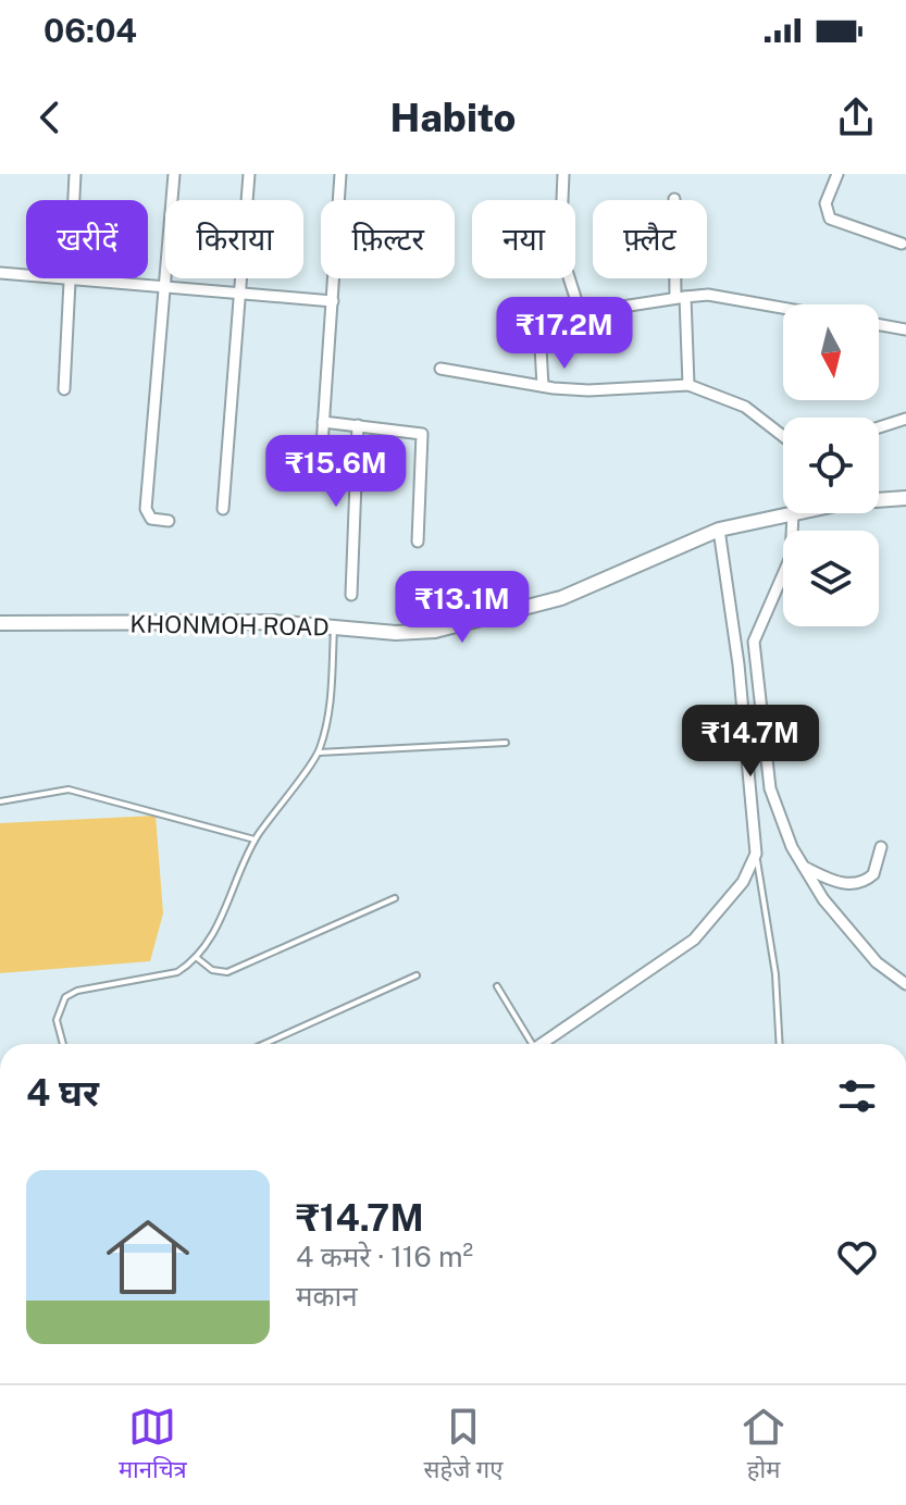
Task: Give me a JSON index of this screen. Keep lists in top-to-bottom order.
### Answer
{
  "streets": {
    "main road": ["KHONMOH ROAD"]
  },
  "north": "bottom",
  "page": {
    "status": "06:04",
    "header": "Habito",
    "chip": [
      "खरीदें",
      "किराया",
      "फ़िल्टर",
      "नया",
      "फ़्लैट"
    ],
    "price": [
      "₹17.2M",
      "₹15.6M",
      "₹13.1M",
      "₹14.7M"
    ],
    "heading": "4 घर",
    "list": [
      {
        "name": "₹14.7M",
        "note": "4 कमरे · 116 m² · मकान"
      }
    ],
    "tabs": ["मानचित्र", "सहेजे गए", "होम"]
  }
}
